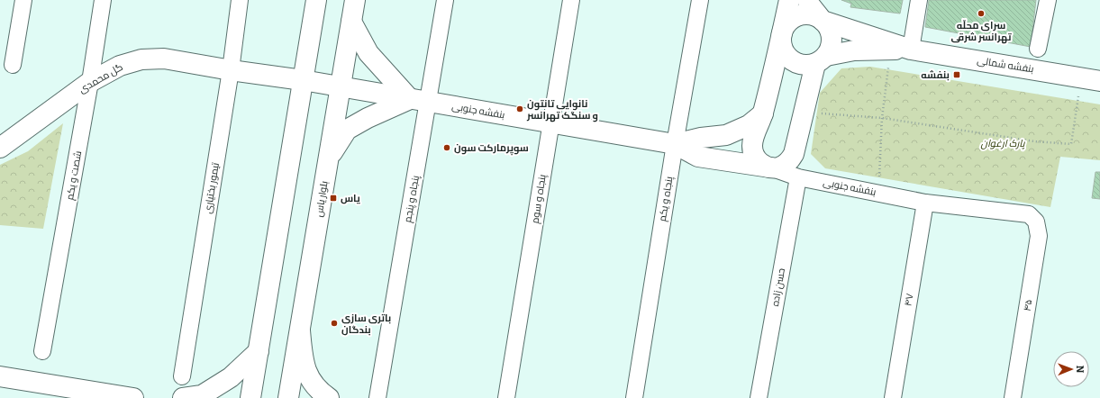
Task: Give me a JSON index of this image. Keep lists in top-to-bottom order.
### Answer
{
  "streets": {
    "street": [
      "بنفشه شمالی",
      "گل محمدی",
      "بنفشه جنوبی",
      "شصت و یکم",
      "تیمور بختیاری",
      "بلوار یاس",
      "پنجاه و پنجم",
      "پنجاه و سوم",
      "پنجاه و یکم",
      "حسن زاده",
      "۴۷",
      "۴۵"
    ]
  },
  "crossings": [
    ["گل محمدی", "بنفشه جنوبی"],
    ["گل محمدی", "شصت و یکم"],
    ["گل محمدی", "تیمور بختیاری"],
    ["بنفشه جنوبی", "بلوار یاس"],
    ["بنفشه جنوبی", "پنجاه و پنجم"],
    ["بنفشه جنوبی", "پنجاه و سوم"],
    ["بنفشه جنوبی", "پنجاه و یکم"],
    ["بنفشه جنوبی", "حسن زاده"],
    ["بنفشه جنوبی", "۴۷"],
    ["بنفشه جنوبی", "۴۵"]
  ],
  "parks": ["پارک ارغوان"],
  "places": {
    "other": [
      "سرای محلّه تهرانسر شرقی",
      "نانوایی تانتون و سنگک تهرانسر",
      "سوپرمارکت سون",
      "باتری سازی بندگان"
    ],
    "transit": ["بنفشه", "یاس"]
  },
  "north": "right"
}
